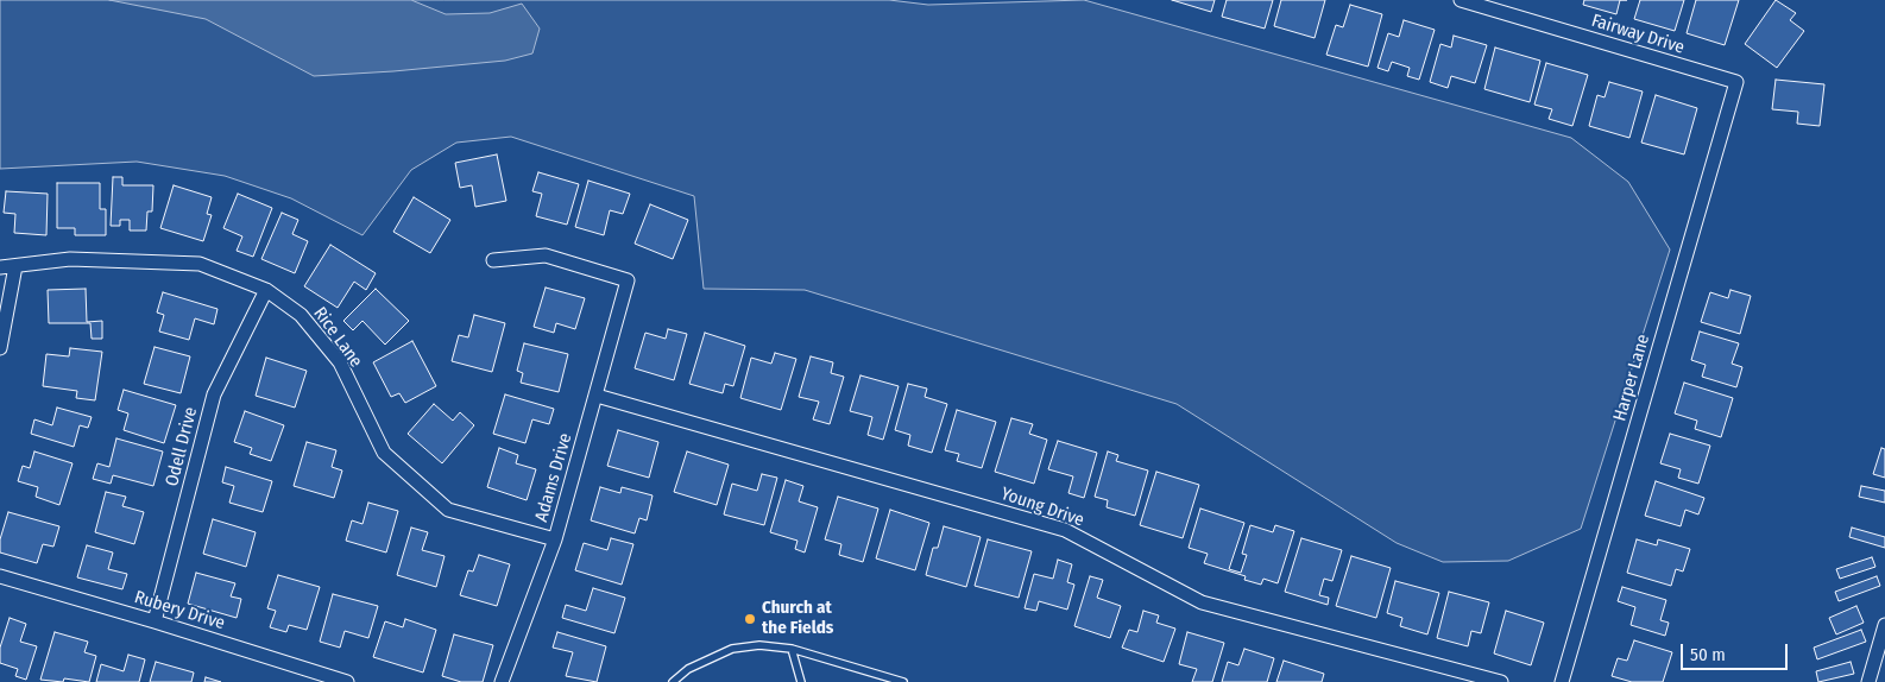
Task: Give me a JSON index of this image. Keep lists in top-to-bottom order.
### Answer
{
  "streets": {
    "street": [
      "Fairway Drive",
      "Rice Lane",
      "Harper Lane",
      "Odell Drive",
      "Adams Drive",
      "Young Drive",
      "Rubery Drive"
    ]
  },
  "crossings": [
    ["Fairway Drive", "Harper Lane"],
    ["Rice Lane", "Odell Drive"],
    ["Rice Lane", "Adams Drive"],
    ["Odell Drive", "Rubery Drive"],
    ["Adams Drive", "Young Drive"]
  ],
  "places": ["Church at the Fields"],
  "scale_bar": "50 m"
}
